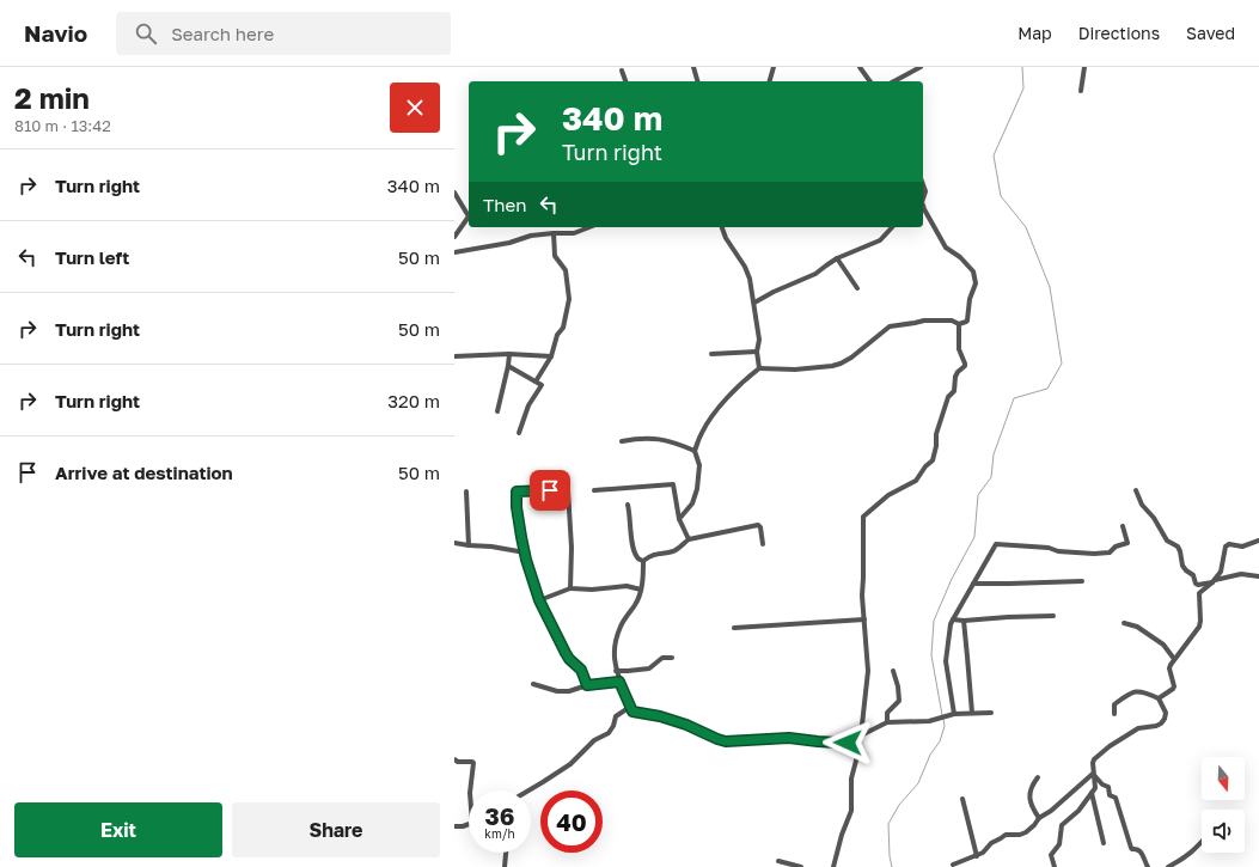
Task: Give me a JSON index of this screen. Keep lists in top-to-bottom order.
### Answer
{
  "north": "bottom",
  "page": {
    "header": "Navio",
    "search": "Search here",
    "nav": ["Map", "Directions", "Saved"],
    "heading": ["2 min", "810 m · 13:42"],
    "turn": ["340 m", "Turn right"],
    "list": [
      {
        "name": "Turn right",
        "value": "340 m"
      },
      {
        "name": "Turn left",
        "value": "50 m"
      },
      {
        "name": "Turn right",
        "value": "50 m"
      },
      {
        "name": "Turn right",
        "value": "320 m"
      },
      {
        "name": "Arrive at destination",
        "value": "50 m"
      }
    ],
    "then": "Then",
    "speed": "36 km/h",
    "limit": "40",
    "buttons": ["Exit", "Share"]
  }
}
